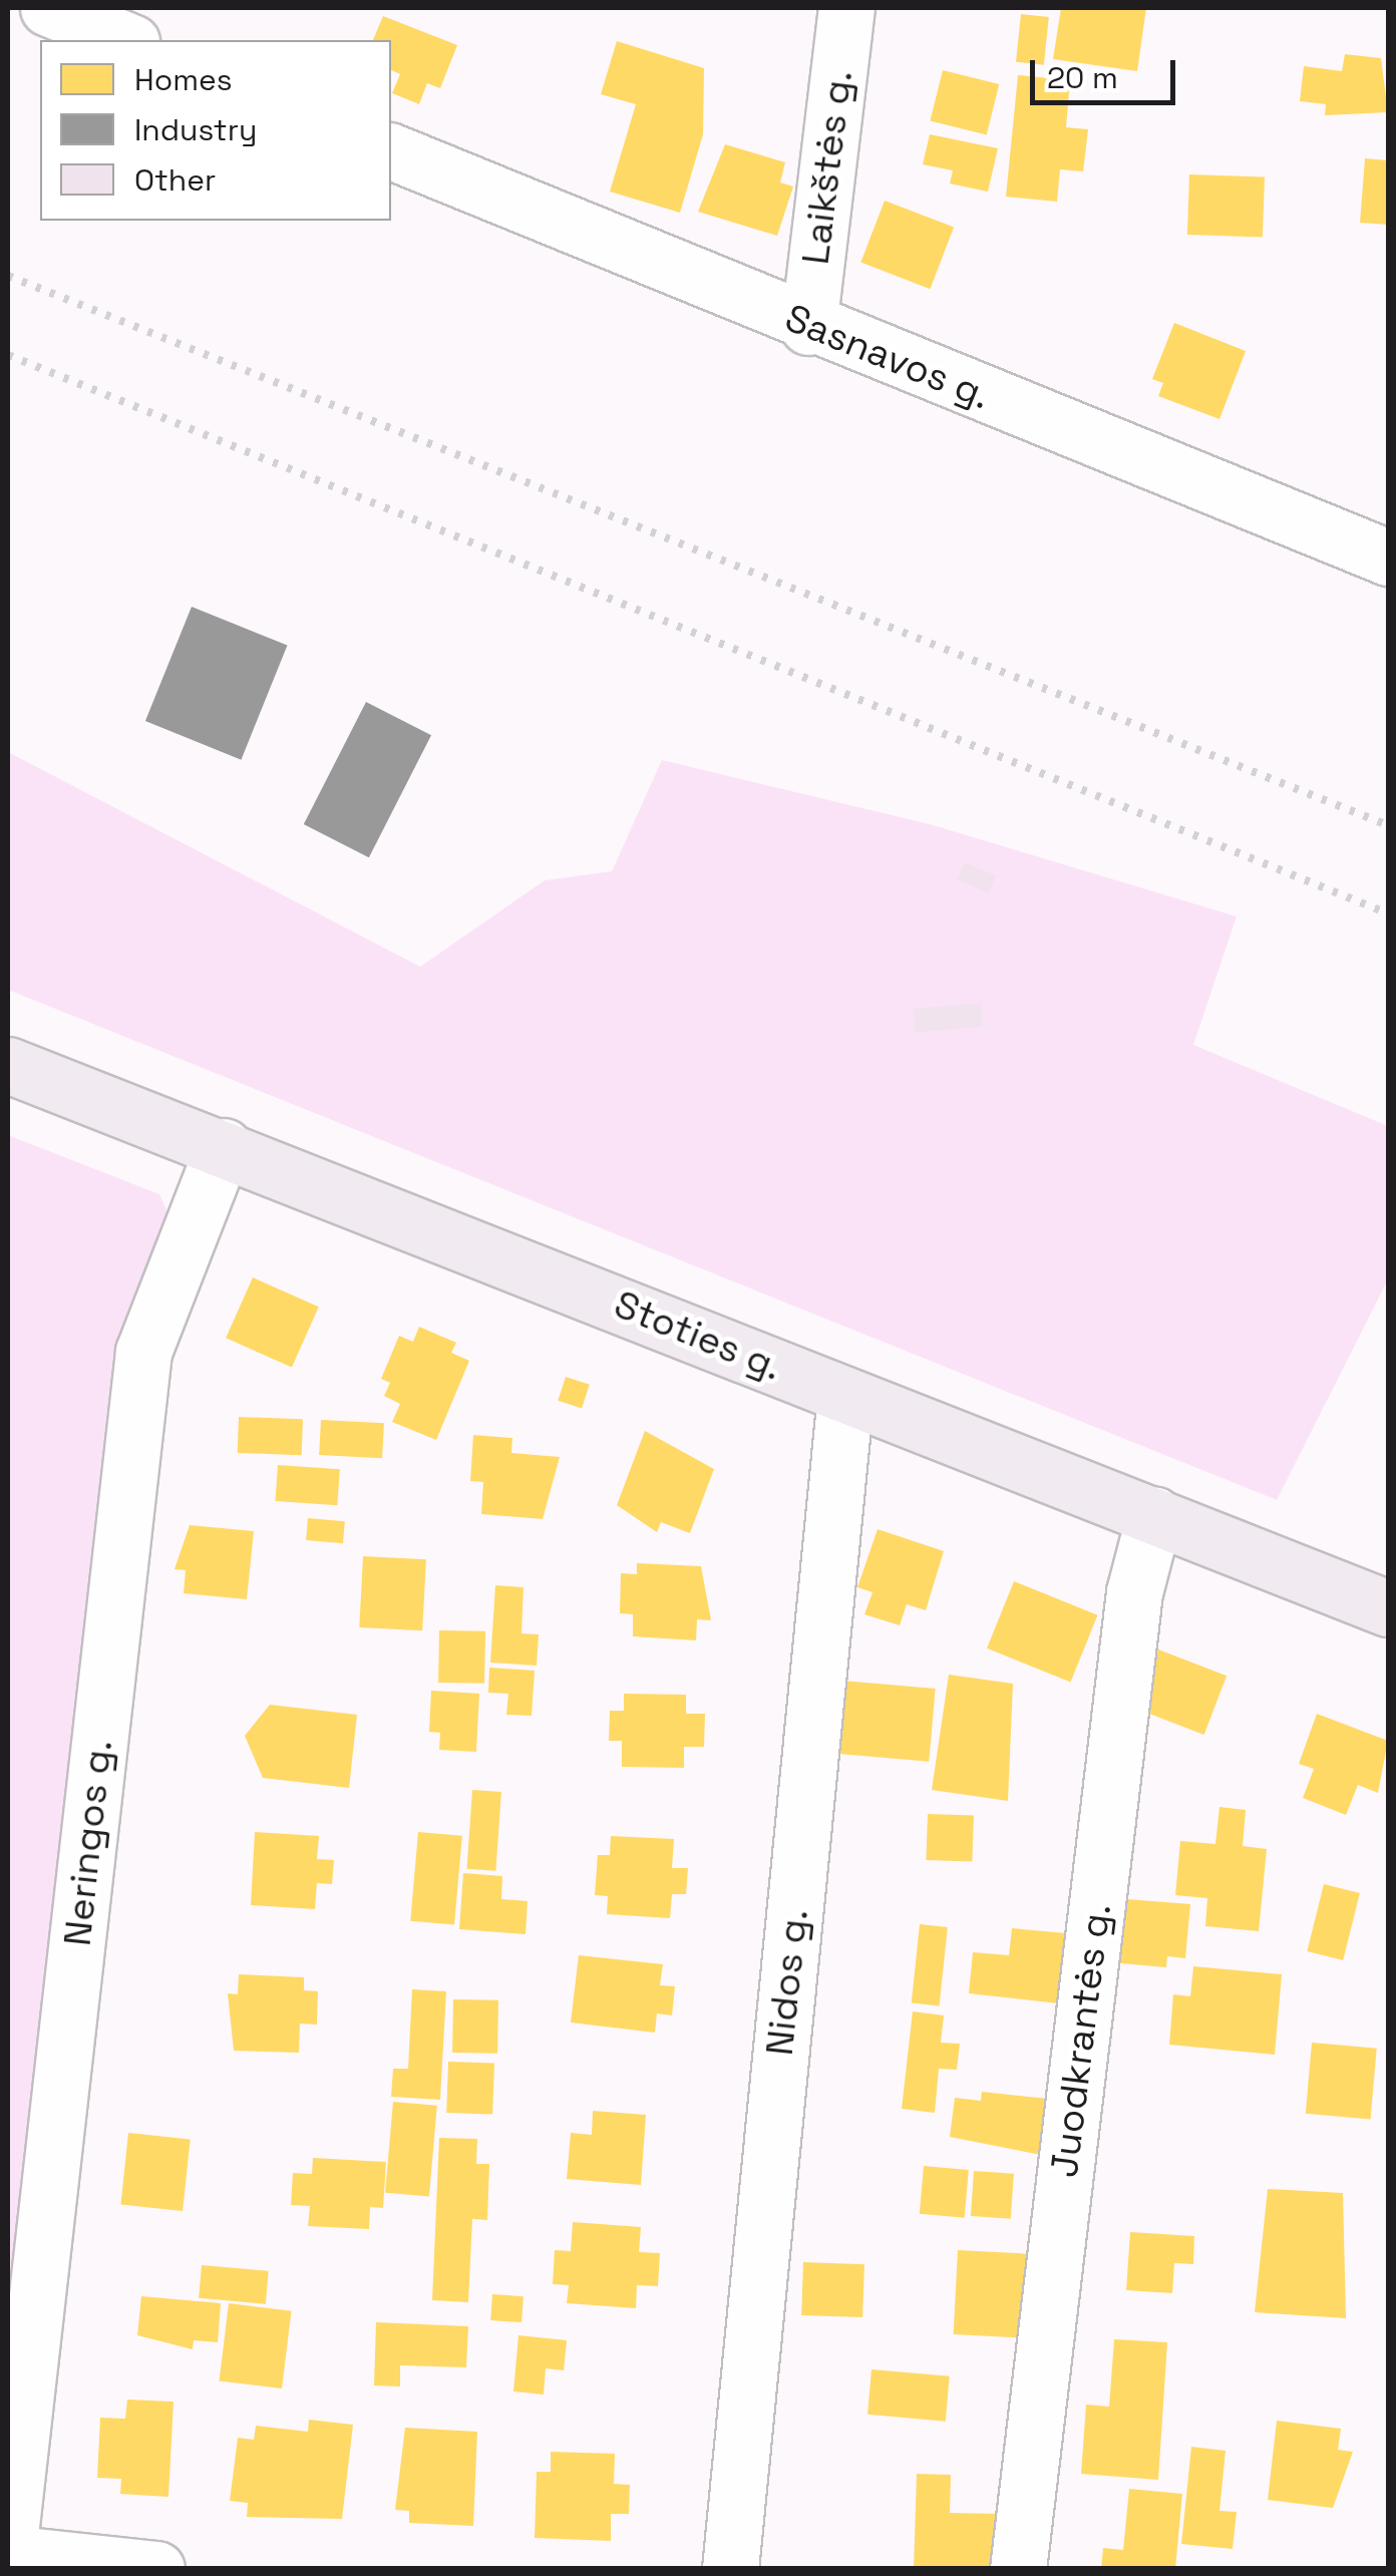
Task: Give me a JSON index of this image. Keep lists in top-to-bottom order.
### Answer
{
  "streets": {
    "main road": ["Stoties g."],
    "street": [
      "Laikštės g.",
      "Sasnavos g.",
      "Neringos g.",
      "Nidos g.",
      "Juodkrantės g."
    ]
  },
  "crossings": [
    ["Laikštės g.", "Sasnavos g."],
    ["Stoties g.", "Neringos g."],
    ["Stoties g.", "Nidos g."],
    ["Stoties g.", "Juodkrantės g."]
  ],
  "legend": ["Homes", "Industry", "Other"],
  "scale_bar": "20 m"
}
